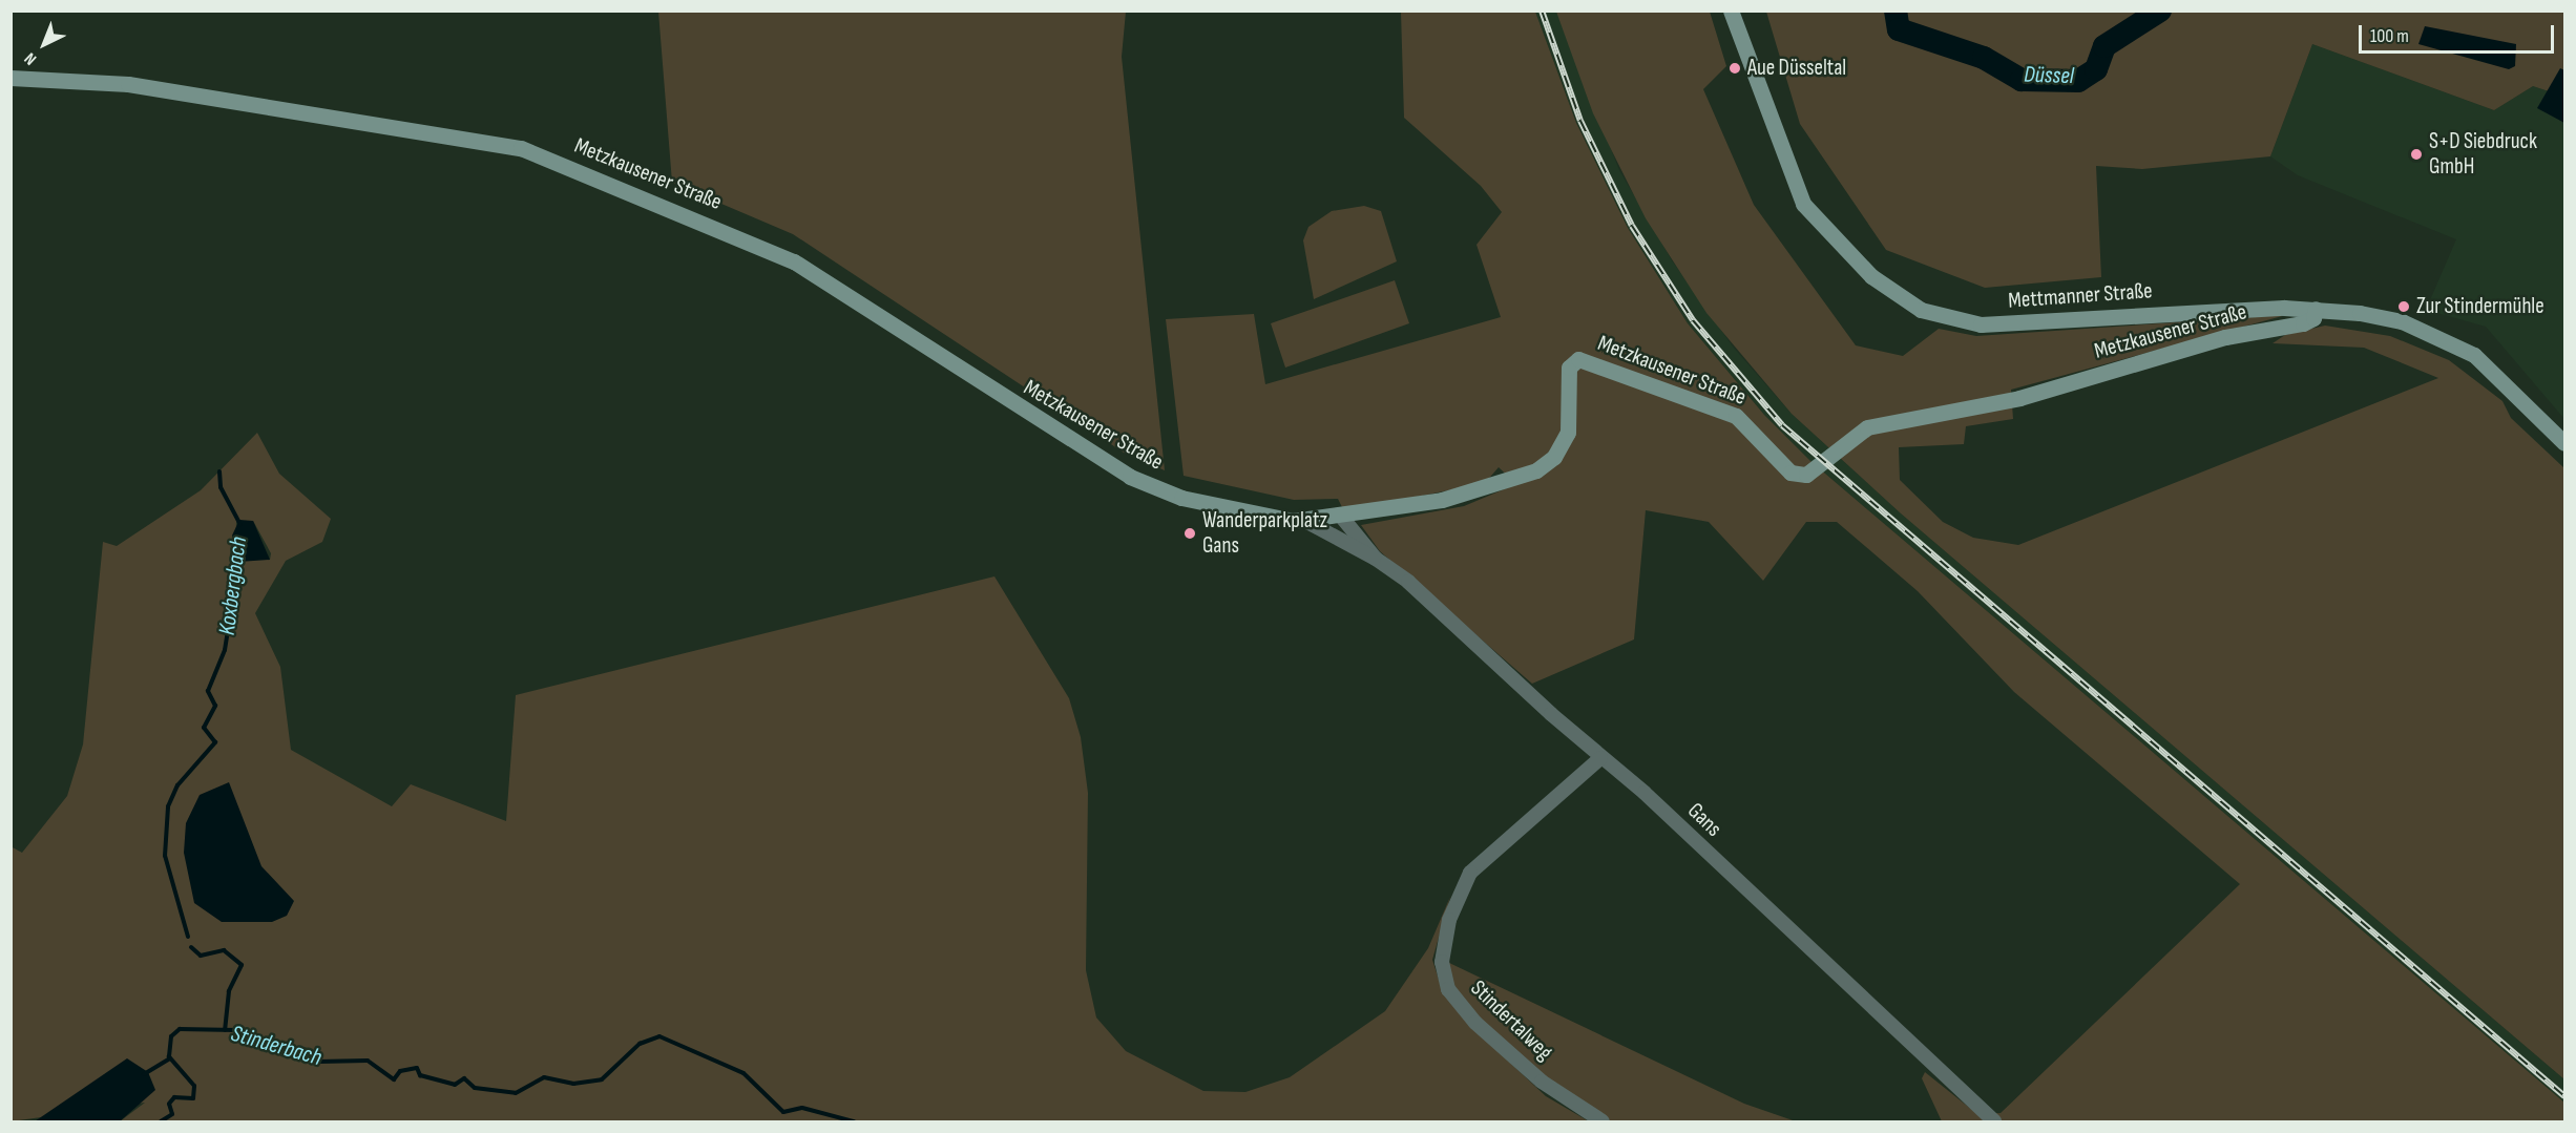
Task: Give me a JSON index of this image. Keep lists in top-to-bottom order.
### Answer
{
  "streets": {
    "street": [
      "Metzkausener Straße",
      "Mettmanner Straße",
      "Gans",
      "Stindertalweg"
    ]
  },
  "crossings": [
    ["Metzkausener Straße", "Mettmanner Straße"],
    ["Metzkausener Straße", "Gans"],
    ["Gans", "Stindertalweg"]
  ],
  "water": ["Düssel", "Koxbergbach", "Stinderbach"],
  "places": [
    "Aue Düsseltal",
    "S+D Siebdruck GmbH",
    "Zur Stindermühle",
    "Wanderparkplatz Gans"
  ],
  "scale_bar": "100 m",
  "north": "bottom left"
}
